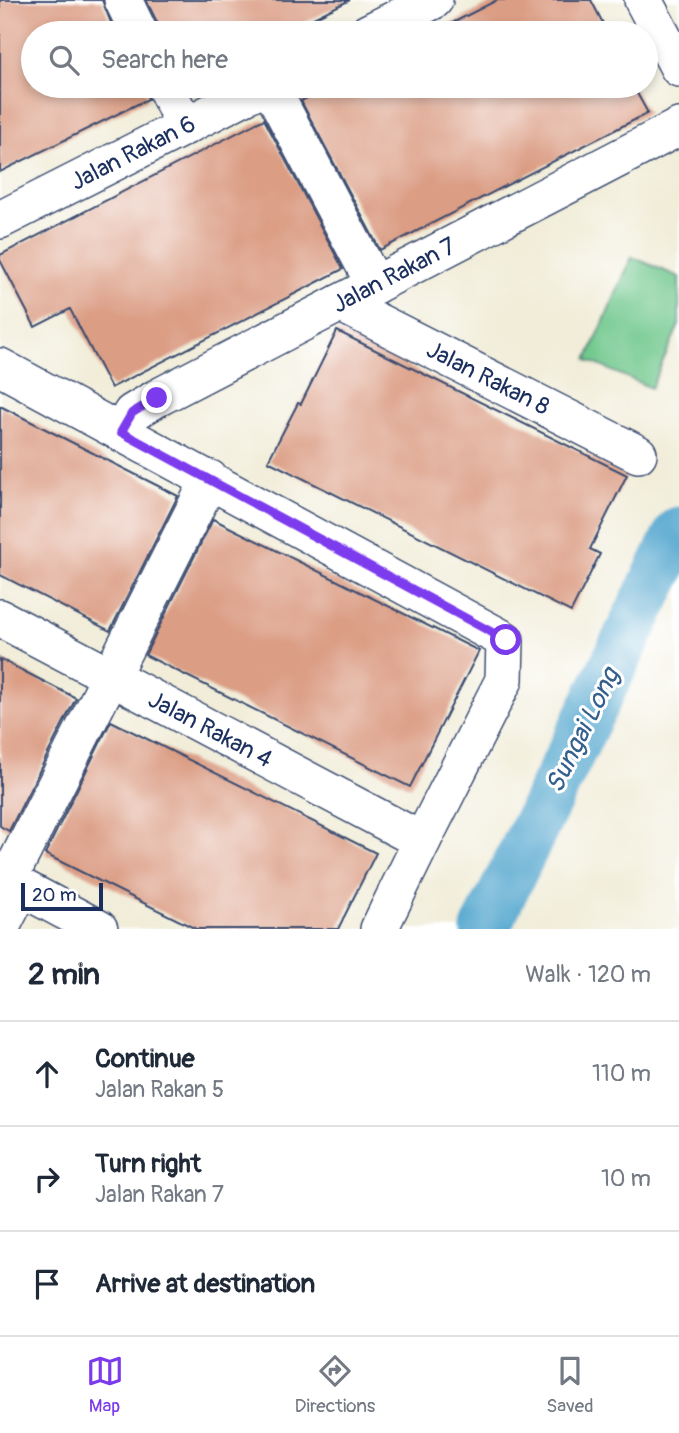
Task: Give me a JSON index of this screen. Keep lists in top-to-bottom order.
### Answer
{
  "streets": {
    "street": [
      "Jalan Rakan 6",
      "Jalan Rakan 7",
      "Jalan Rakan 8",
      "Jalan Rakan 4"
    ]
  },
  "crossings": [
    ["Jalan Rakan 7", "Jalan Rakan 8"]
  ],
  "water": ["Sungai Long"],
  "scale_bar": "20 m",
  "page": {
    "search": "Search here",
    "scale": "20 m",
    "heading": ["2 min", "Walk · 120 m"],
    "list": [
      ["Continue", "Jalan Rakan 5", "110 m"],
      ["Turn right", "Jalan Rakan 7", "10 m"],
      "Arrive at destination"
    ],
    "nav": ["Map", "Directions", "Saved"]
  }
}
